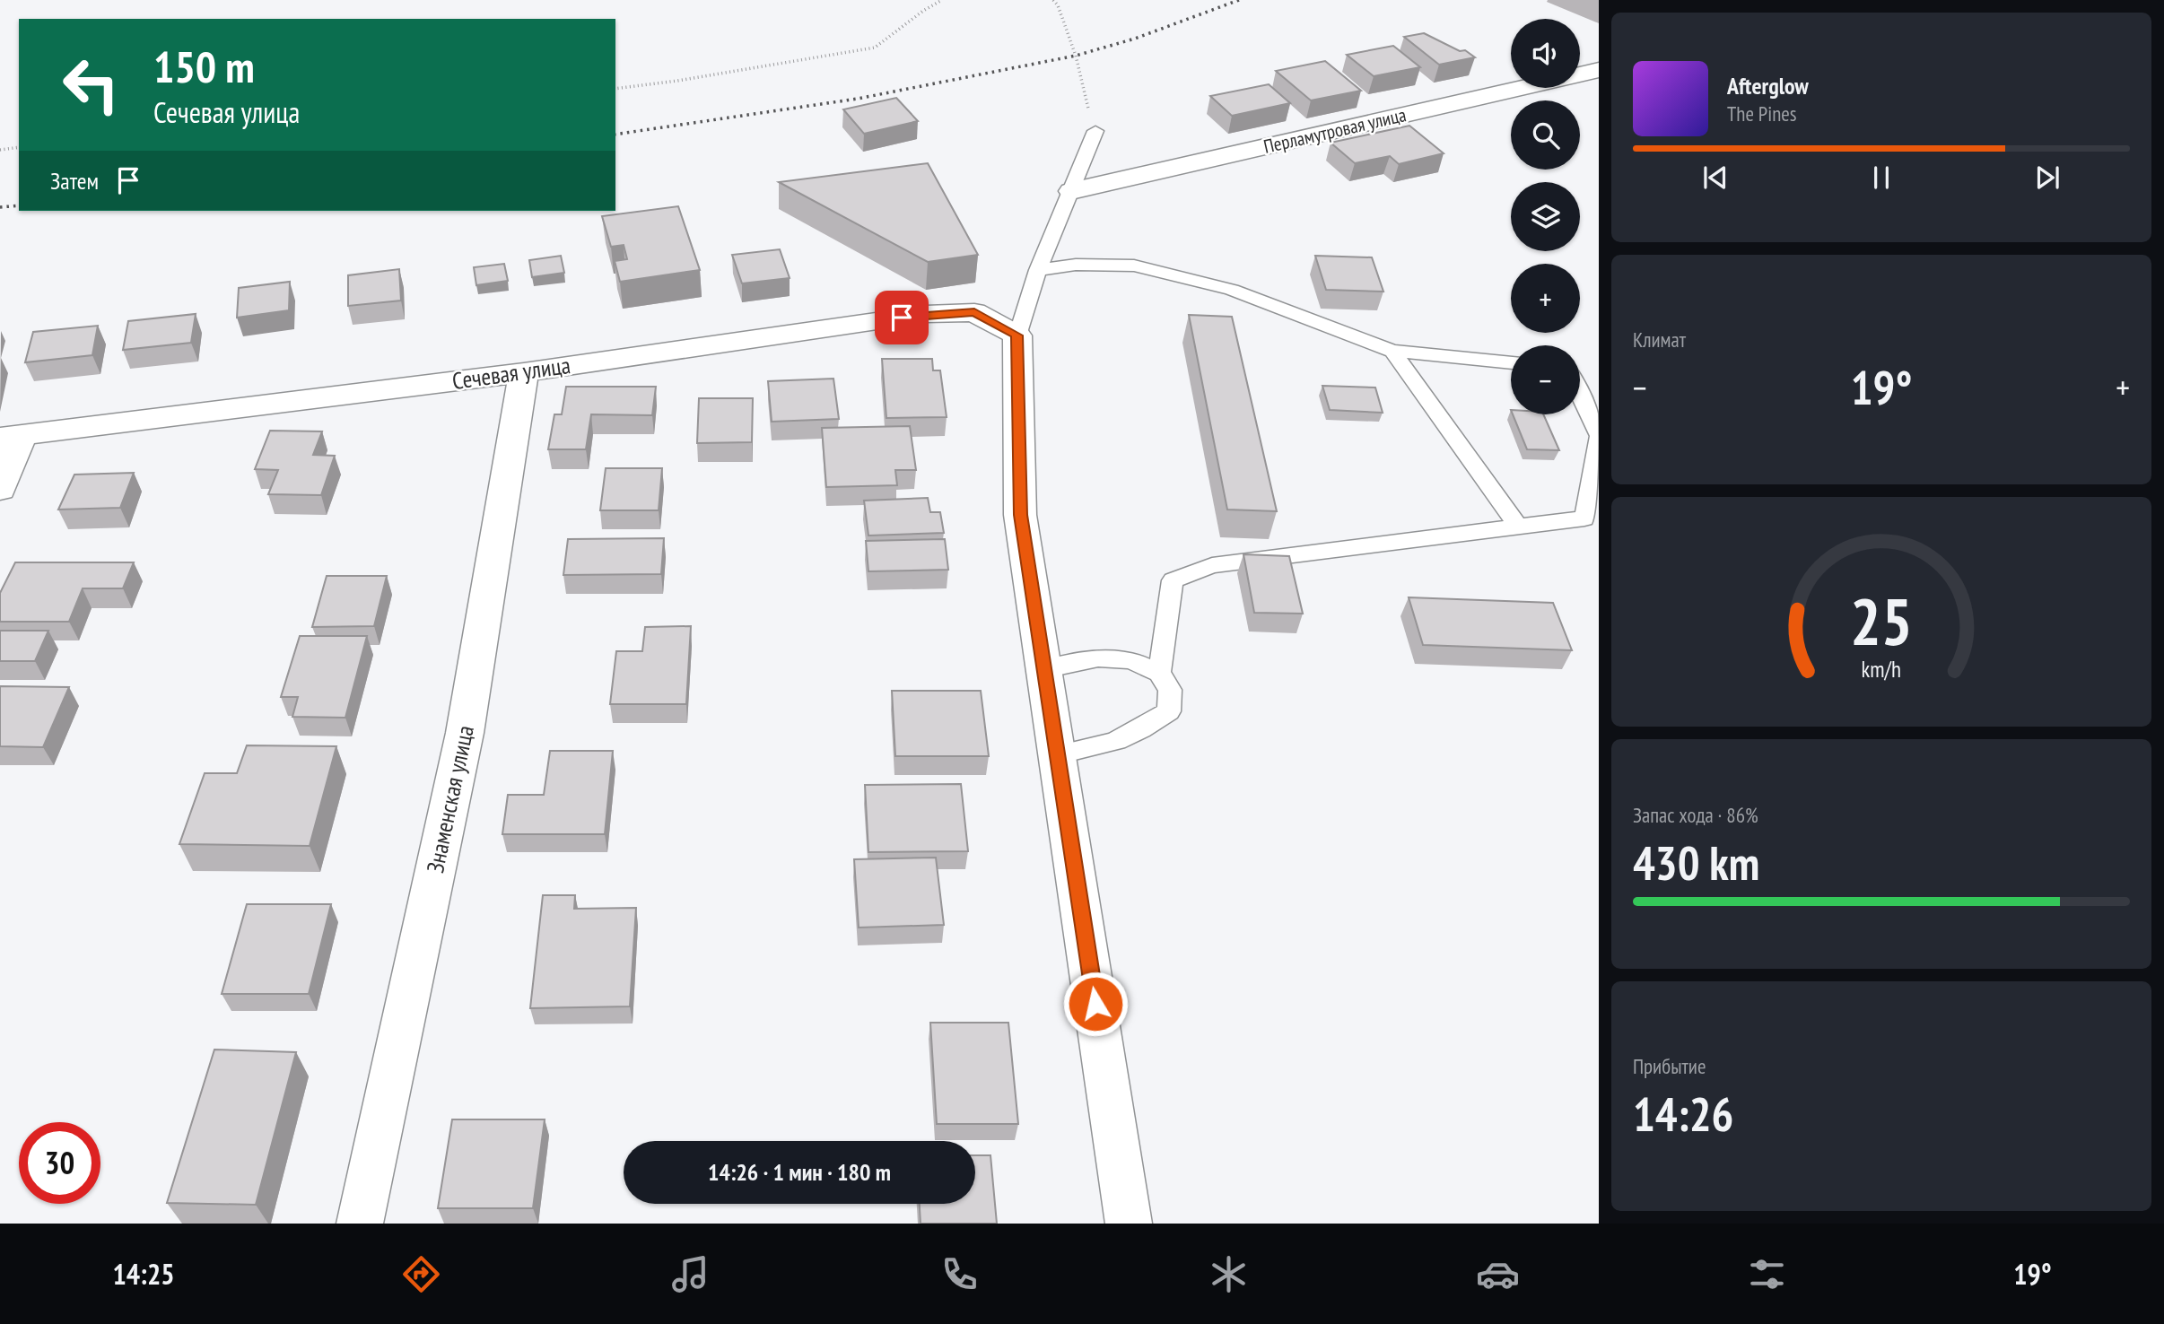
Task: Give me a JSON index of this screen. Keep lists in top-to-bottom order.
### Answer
{
  "streets": {
    "street": ["Перламутровая улица", "Сечевая улица", "Знаменская улица"]
  },
  "crossings": [
    ["Сечевая улица", "Знаменская улица"]
  ],
  "page": {
    "map_buttons": ["+", "−"],
    "turn": ["150 m", "Сечевая улица"],
    "song": ["Afterglow", "The Pines"],
    "then": "Затем",
    "tile": [
      "Климат",
      ["Запас хода · 86%", "430 km"],
      ["Прибытие", "14:26"]
    ],
    "heat": ["−", "19°", "+"],
    "limit": "30",
    "trip": "14:26 · 1 мин · 180 m",
    "tabs": ["14:25", "19°"],
    "gauge": ["25", "km/h"]
  }
}
